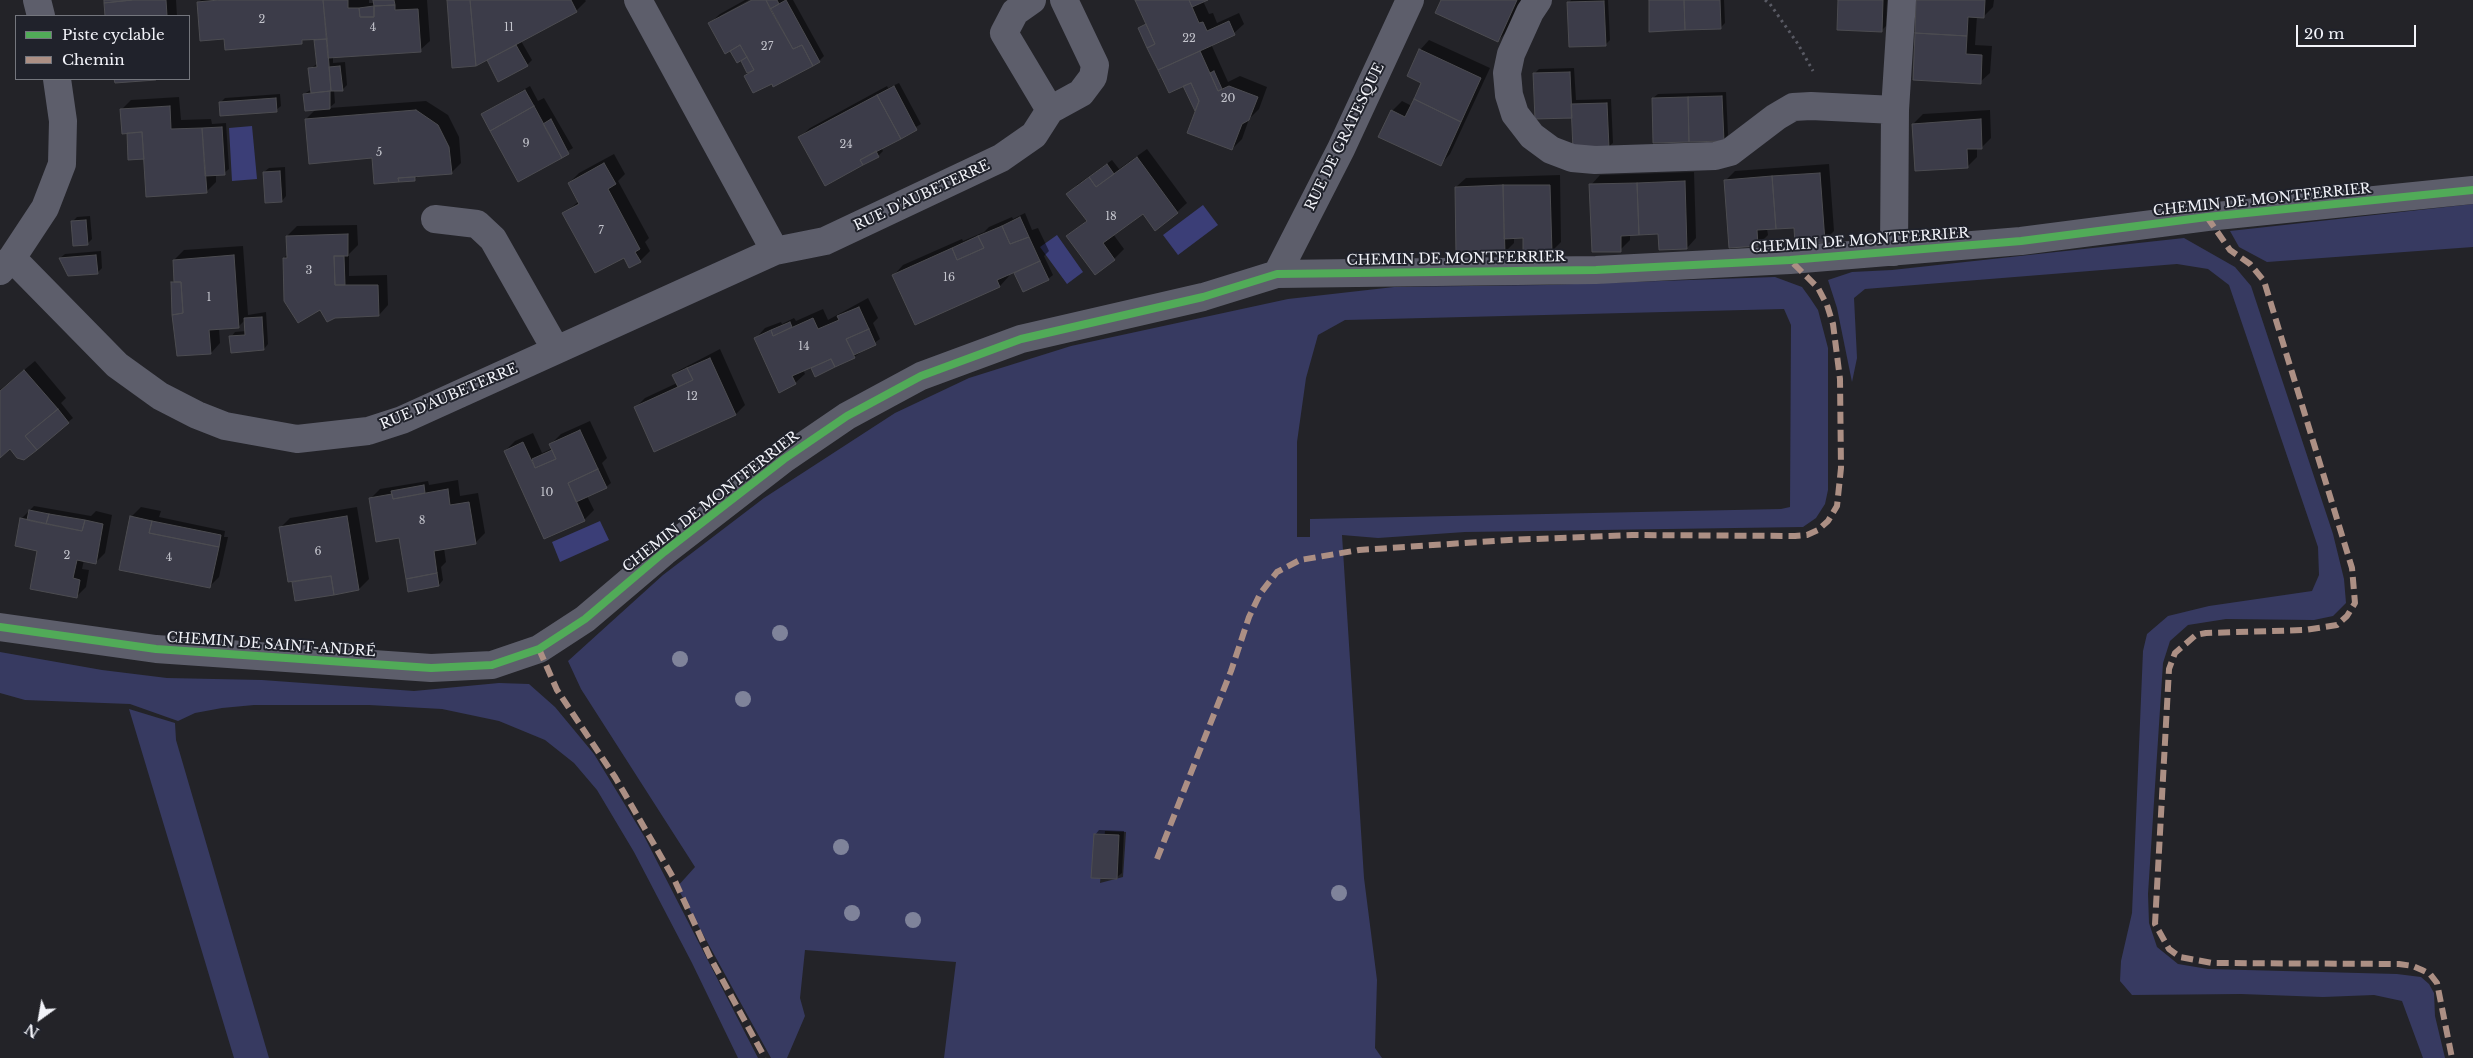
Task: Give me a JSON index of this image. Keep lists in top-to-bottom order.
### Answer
{
  "streets": {
    "street": [
      "RUE DE GRATESQUE",
      "RUE D'AUBETERRE",
      "CHEMIN DE MONTFERRIER",
      "CHEMIN DE SAINT-ANDRÉ"
    ]
  },
  "crossings": [
    ["RUE DE GRATESQUE", "CHEMIN DE MONTFERRIER"],
    ["CHEMIN DE MONTFERRIER", "CHEMIN DE SAINT-ANDRÉ"]
  ],
  "house_numbers": [
    "2",
    "4",
    "11",
    "22",
    "27",
    "20",
    "9",
    "24",
    "5",
    "18",
    "7",
    "3",
    "16",
    "1",
    "14",
    "12",
    "10",
    "8",
    "6",
    "2",
    "4"
  ],
  "legend": ["Piste cyclable", "Chemin"],
  "scale_bar": "20 m",
  "north": "bottom left"
}
